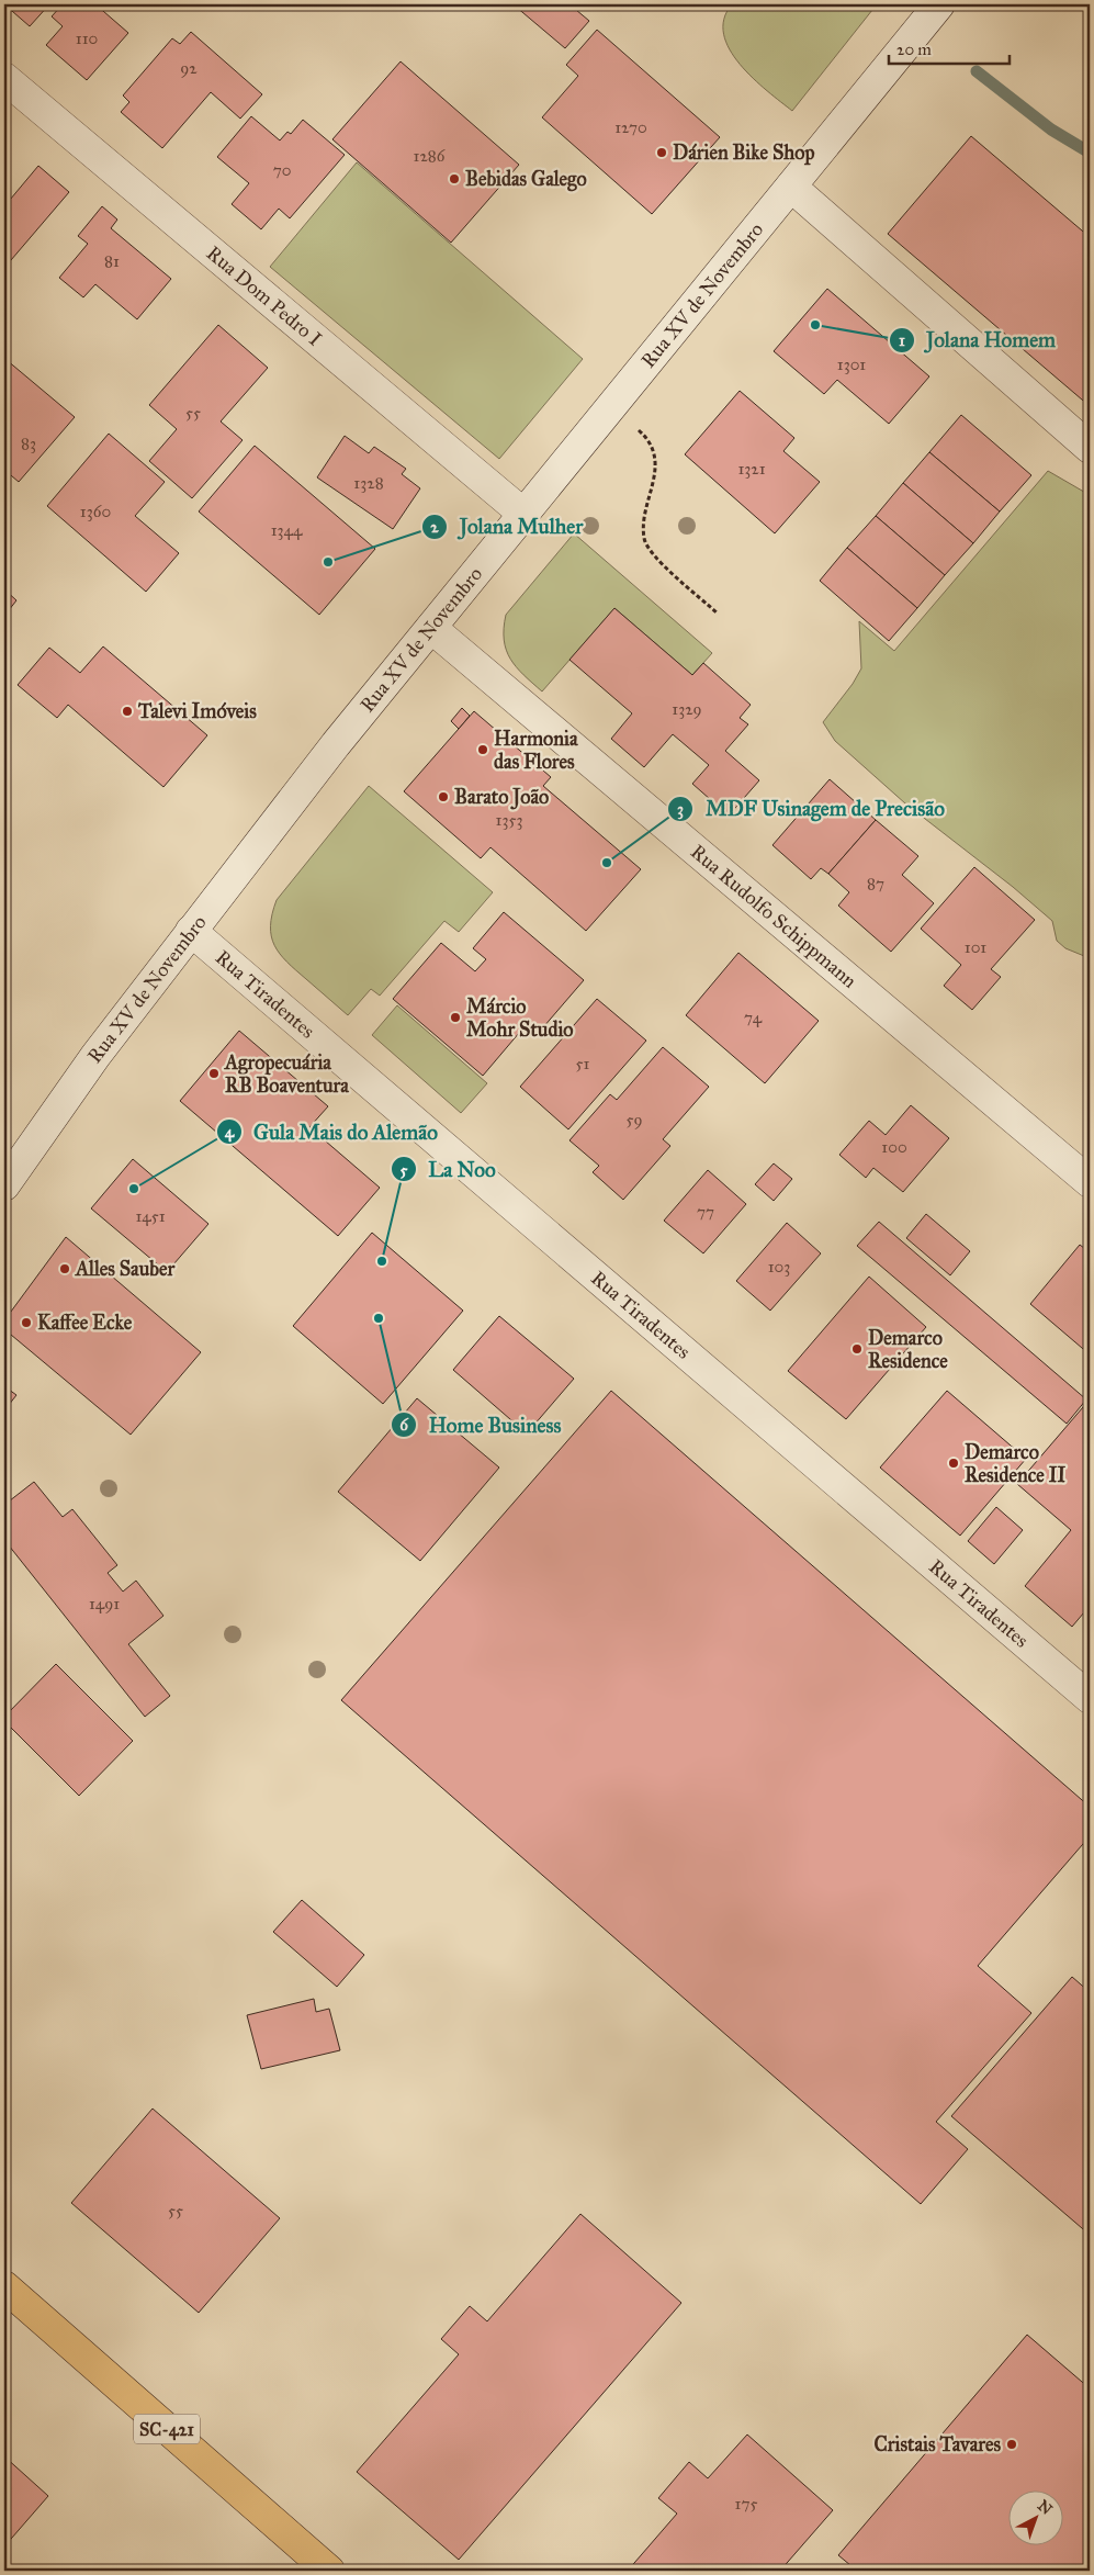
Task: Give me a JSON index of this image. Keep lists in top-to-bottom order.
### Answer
{
  "streets": {
    "main road": ["SC-421"],
    "street": [
      "Rua Dom Pedro I",
      "Rua XV de Novembro",
      "Rua Rudolfo Schippmann",
      "Rua Tiradentes"
    ]
  },
  "crossings": [
    ["Rua Dom Pedro I", "Rua XV de Novembro"],
    ["Rua XV de Novembro", "Rua Rudolfo Schippmann"],
    ["Rua XV de Novembro", "Rua Tiradentes"]
  ],
  "places": [
    "Dárien Bike Shop",
    "Bebidas Galego",
    "Jolana Homem",
    "Jolana Mulher",
    "Talevi Imóveis",
    "Harmonia das Flores",
    "Barato João",
    "MDF Usinagem de Precisão",
    "Márcio Mohr Studio",
    "Agropecuária RB Boaventura",
    "Gula Mais do Alemão",
    "La Noo",
    "Alles Sauber",
    "Home Business",
    "Kaffee Ecke",
    "Demarco Residence",
    "Demarco Residence II",
    "Cristais Tavares"
  ],
  "house_numbers": [
    "110",
    "92",
    "1270",
    "1286",
    "70",
    "81",
    "1301",
    "55",
    "83",
    "1321",
    "1328",
    "1360",
    "1344",
    "1329",
    "1353",
    "87",
    "101",
    "74",
    "51",
    "59",
    "100",
    "77",
    "1451",
    "103",
    "1491",
    "55",
    "175"
  ],
  "scale_bar": "20 m",
  "north": "top right"
}
